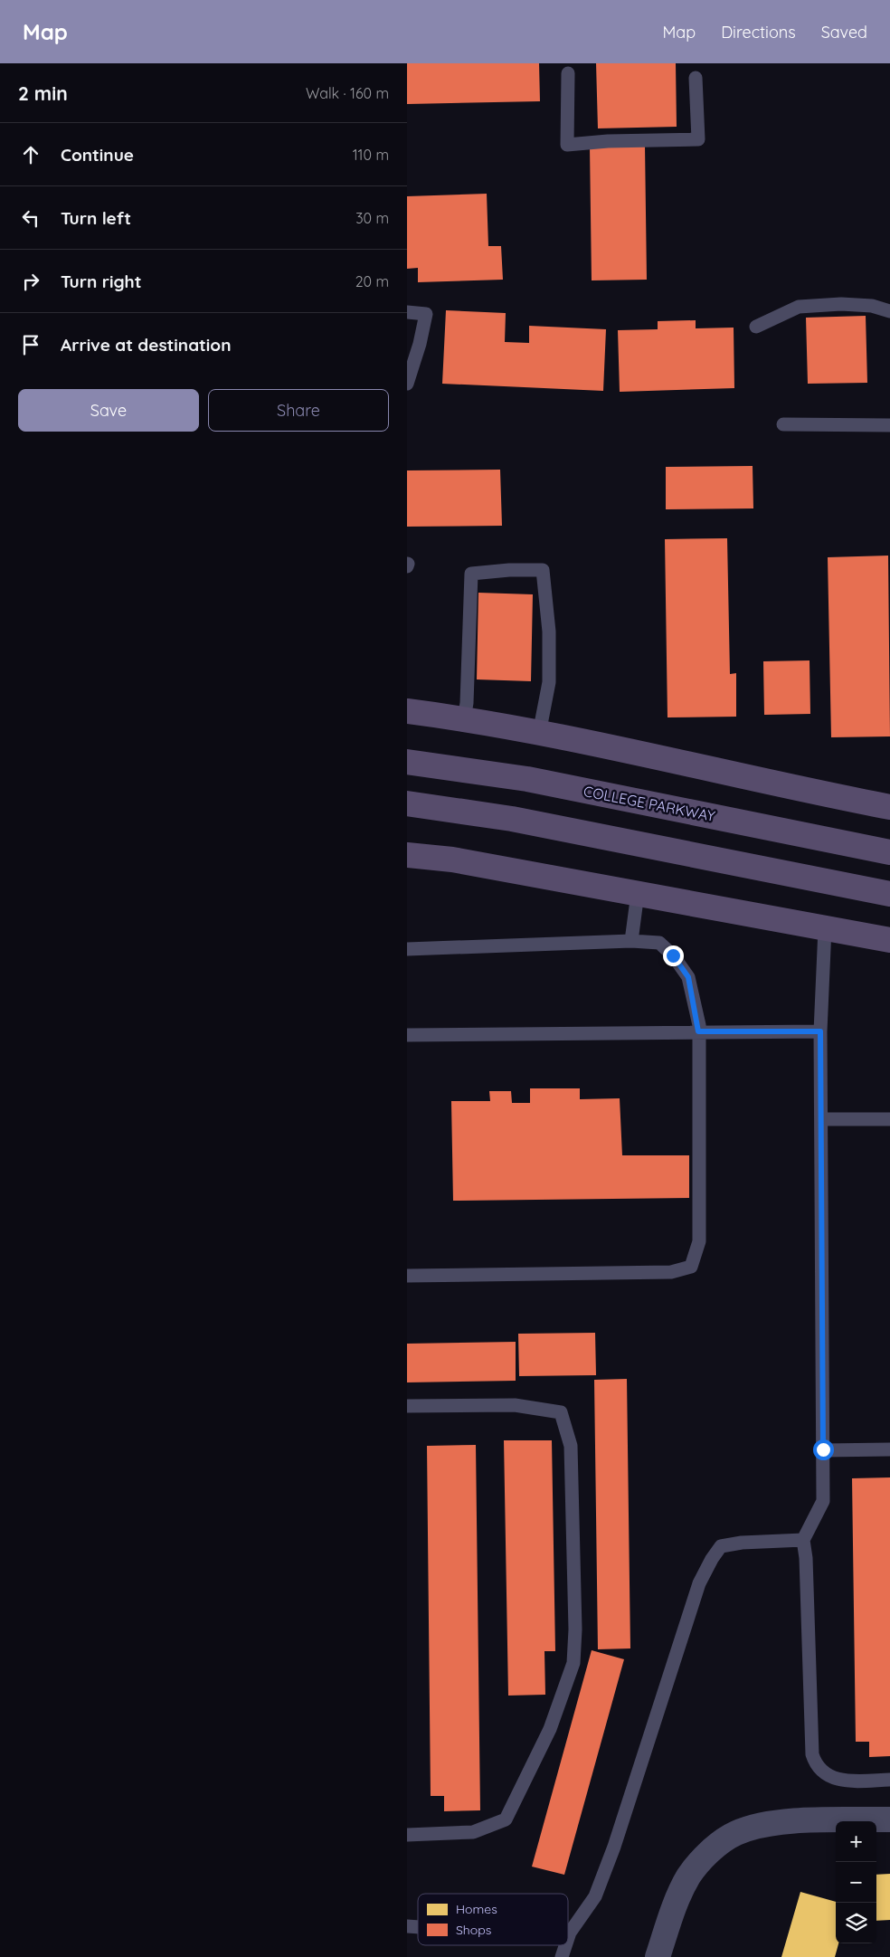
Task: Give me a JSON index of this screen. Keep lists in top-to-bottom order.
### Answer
{
  "streets": {
    "main road": ["COLLEGE PARKWAY"]
  },
  "legend": ["Homes", "Shops"],
  "page": {
    "header": "Map",
    "nav": ["Map", "Directions", "Saved"],
    "heading": ["2 min", "Walk · 160 m"],
    "list": [
      ["Continue", "110 m"],
      ["Turn left", "30 m"],
      ["Turn right", "20 m"],
      "Arrive at destination"
    ],
    "buttons": ["Save", "Share"],
    "map_buttons": ["+", "−"]
  }
}
